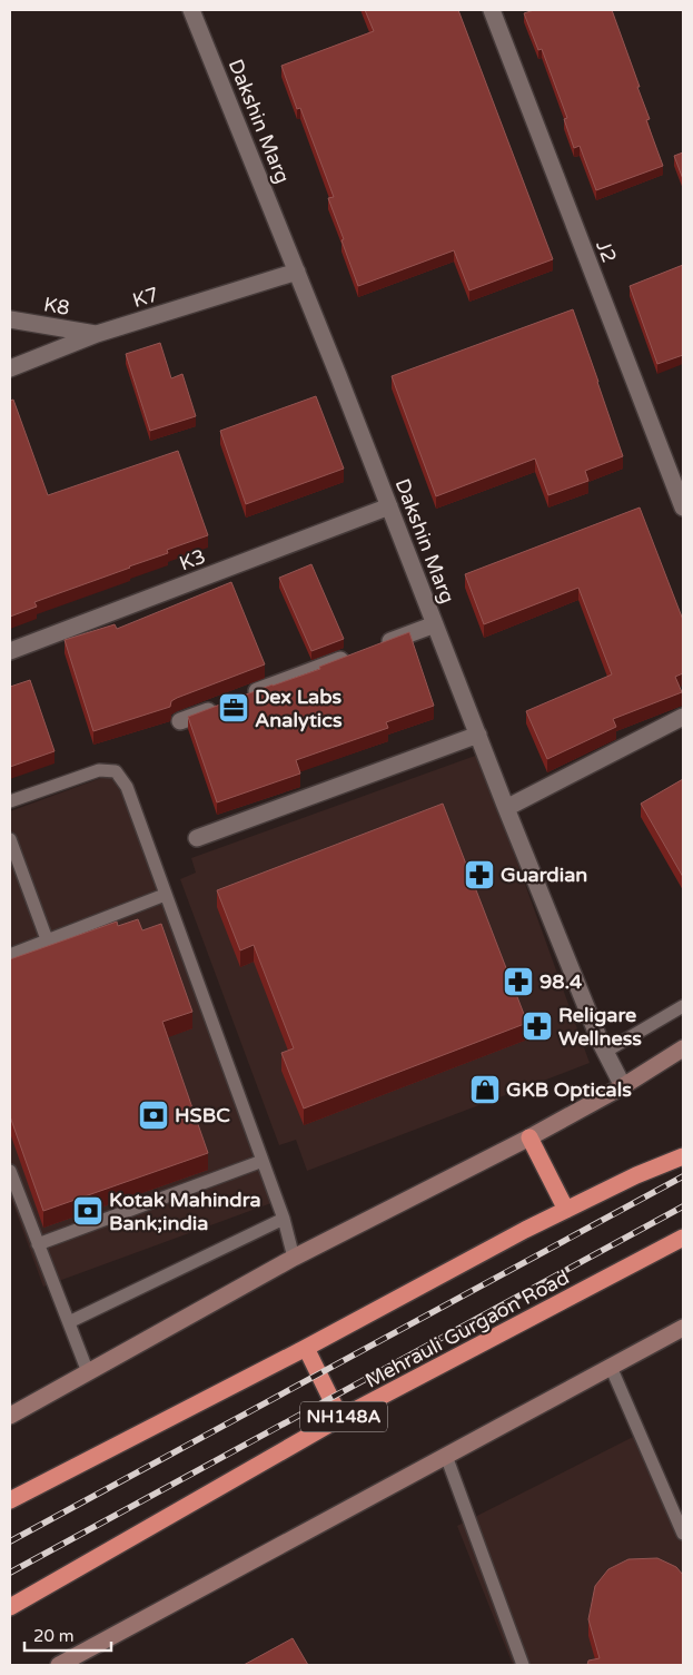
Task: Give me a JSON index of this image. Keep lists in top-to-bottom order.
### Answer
{
  "streets": {
    "highway": ["Mehrauli Gurgaon Road", "NH148A"],
    "street": [
      "Dakshin Marg",
      "J2",
      "K7",
      "K8",
      "K3"
    ]
  },
  "crossings": [
    ["Dakshin Marg", "K7"],
    ["Dakshin Marg", "K3"],
    ["K7", "K8"]
  ],
  "places": {
    "office": ["Dex Labs Analytics"],
    "pharmacy": ["Guardian", "98.4", "Religare Wellness"],
    "shop": ["GKB Opticals"],
    "bank": ["HSBC", "Kotak Mahindra Bank;india"]
  },
  "scale_bar": "20 m"
}
